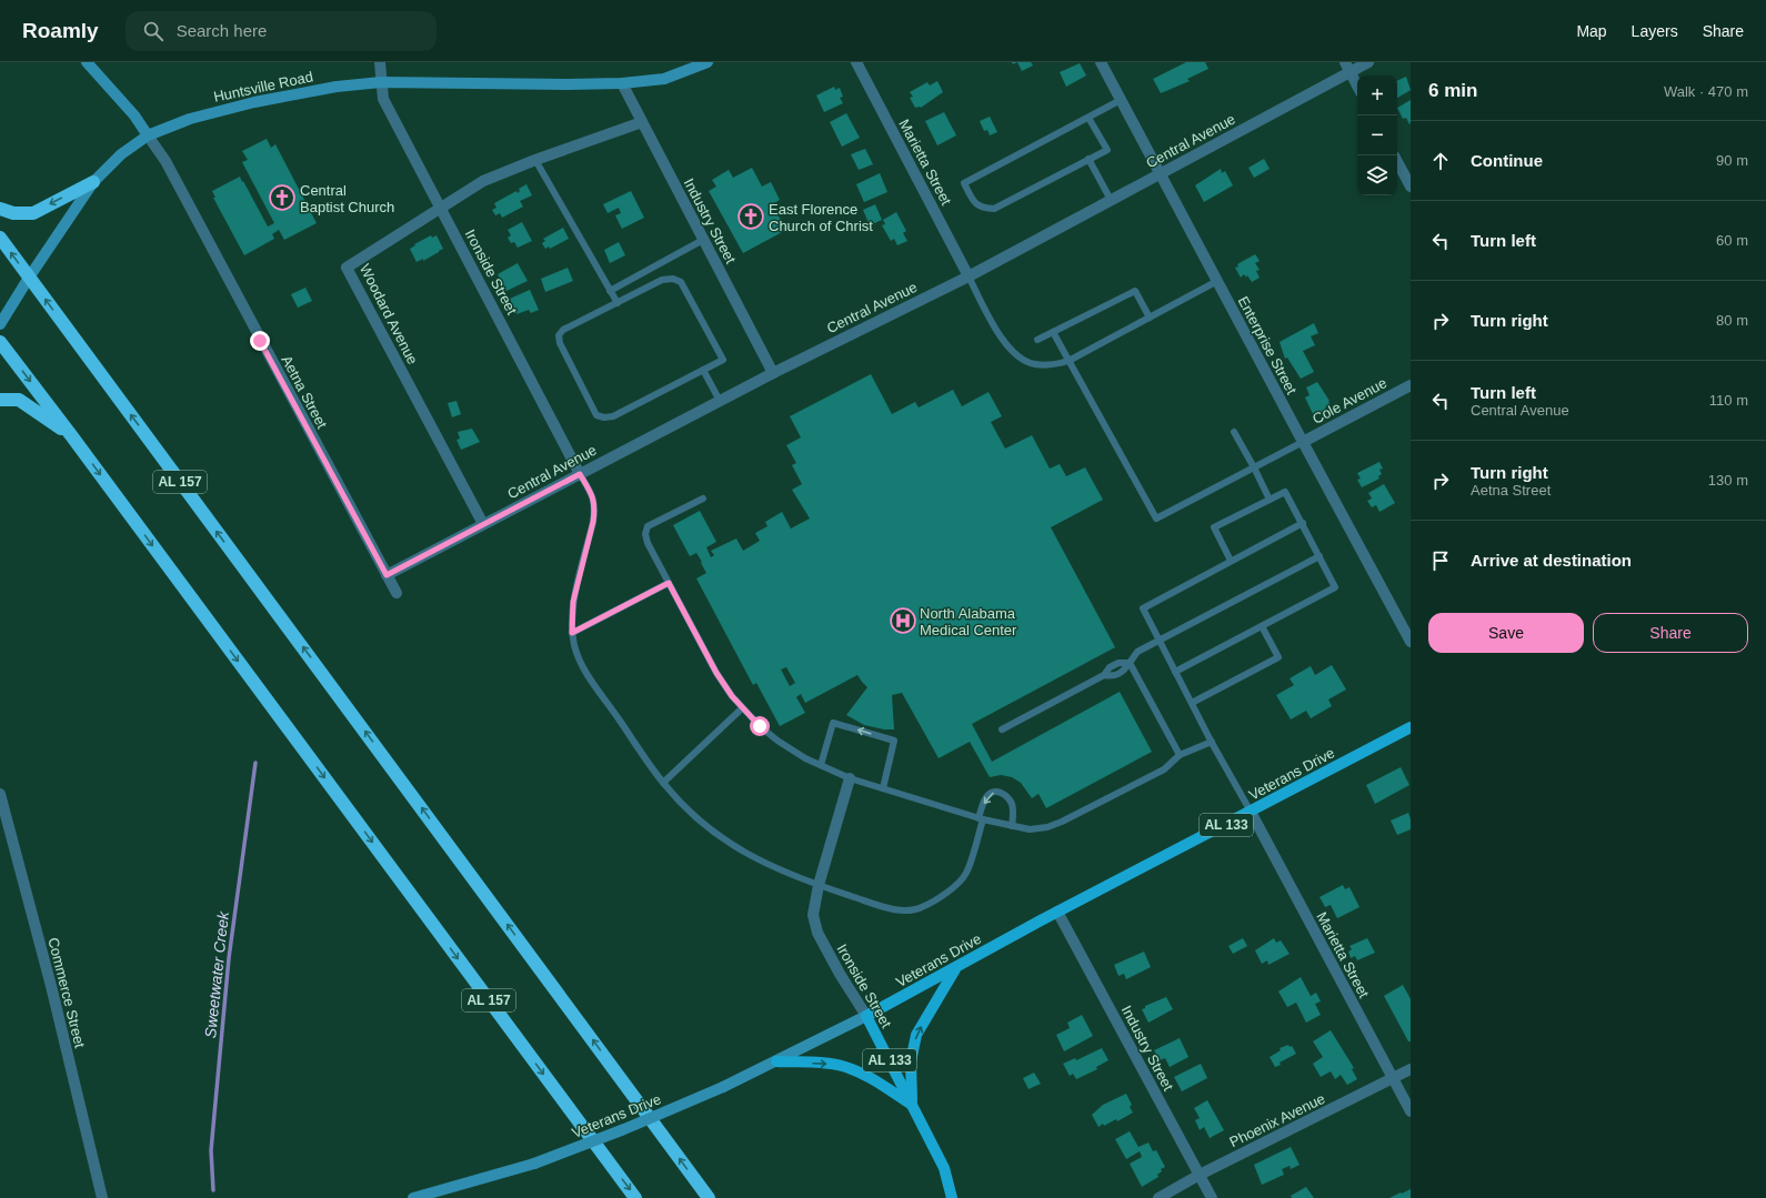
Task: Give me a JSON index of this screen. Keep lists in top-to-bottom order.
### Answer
{
  "streets": {
    "highway": ["AL 157"],
    "main road": [
      "Huntsville Road",
      "Ironside Street",
      "Veterans Drive",
      "AL 133"
    ],
    "street": [
      "Central Avenue",
      "Marietta Street",
      "Industry Street",
      "Woodard Avenue",
      "Enterprise Street",
      "Aetna Street",
      "Cole Avenue",
      "Commerce Street",
      "Phoenix Avenue"
    ]
  },
  "crossings": [
    ["Huntsville Road", "Industry Street"],
    ["Huntsville Road", "Ironside Street"],
    ["Huntsville Road", "Aetna Street"],
    ["Huntsville Road", "AL 157"],
    ["Central Avenue", "Marietta Street"],
    ["Central Avenue", "Industry Street"],
    ["Central Avenue", "Ironside Street"],
    ["Central Avenue", "Woodard Avenue"],
    ["Central Avenue", "Enterprise Street"],
    ["Central Avenue", "Aetna Street"],
    ["Marietta Street", "Veterans Drive"],
    ["Marietta Street", "Phoenix Avenue"],
    ["Industry Street", "Woodard Avenue"],
    ["Industry Street", "Veterans Drive"],
    ["Industry Street", "Phoenix Avenue"],
    ["Ironside Street", "Woodard Avenue"],
    ["Ironside Street", "Veterans Drive"],
    ["Enterprise Street", "Cole Avenue"]
  ],
  "water": ["Sweetwater Creek"],
  "places": {
    "church": ["Central Baptist Church", "East Florence Church of Christ"],
    "hospital": ["North Alabama Medical Center"]
  },
  "page": {
    "header": "Roamly",
    "search": "Search here",
    "nav": ["Map", "Layers", "Share"],
    "heading": ["6 min", "Walk · 470 m"],
    "map_buttons": ["+", "−"],
    "list": [
      ["Continue", "90 m"],
      ["Turn left", "60 m"],
      ["Turn right", "80 m"],
      ["Turn left", "Central Avenue", "110 m"],
      ["Turn right", "Aetna Street", "130 m"],
      "Arrive at destination"
    ],
    "buttons": ["Save", "Share"]
  }
}
